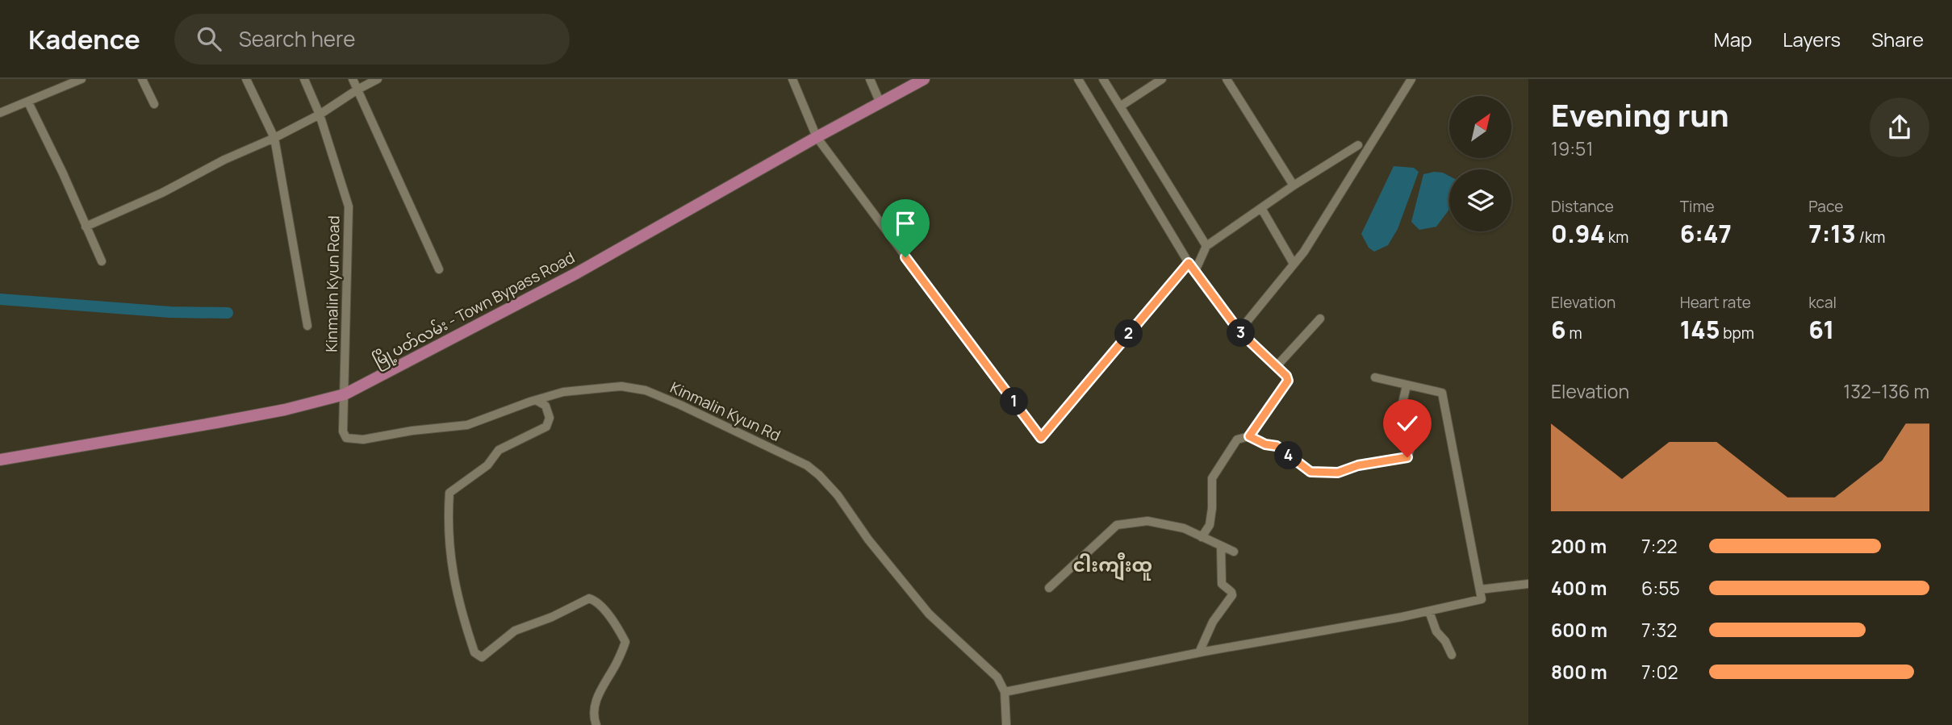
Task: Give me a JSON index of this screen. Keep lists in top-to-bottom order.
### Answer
{
  "streets": {
    "main road": ["မြို့ပတ်လမ်း - Town Bypass Road"],
    "street": ["Kinmalin Kyun Road", "Kinmalin Kyun Rd"]
  },
  "crossings": [
    ["Kinmalin Kyun Road", "မြို့ပတ်လမ်း - Town Bypass Road"],
    ["Kinmalin Kyun Road", "Kinmalin Kyun Rd"],
    ["မြို့ပတ်လမ်း - Town Bypass Road", "Kinmalin Kyun Rd"]
  ],
  "districts": ["ငါးကျီးထူ"],
  "north": "top right",
  "page": {
    "header": "Kadence",
    "search": "Search here",
    "nav": ["Map", "Layers", "Share"],
    "heading": ["Evening run", "19:51"],
    "stats": [
      ["Distance", "0.94 km"],
      ["Time", "6:47"],
      ["Pace", "7:13 /km"],
      ["Elevation", "6 m"],
      ["Heart rate", "145 bpm"],
      ["kcal", "61"]
    ],
    "pins": [
      "3",
      "2",
      "1",
      "4"
    ],
    "chart": ["Elevation", "132–136 m"],
    "list": [
      {
        "name": "200 m",
        "note": "7:22"
      },
      {
        "name": "400 m",
        "note": "6:55"
      },
      {
        "name": "600 m",
        "note": "7:32"
      },
      {
        "name": "800 m",
        "note": "7:02"
      }
    ]
  }
}
